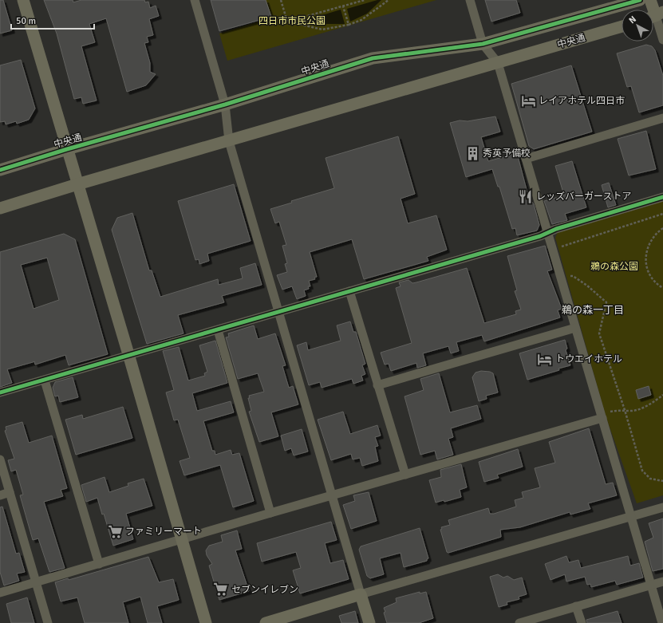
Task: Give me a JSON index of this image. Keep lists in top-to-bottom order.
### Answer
{
  "streets": {
    "street": ["中央通"]
  },
  "districts": ["鵜の森一丁目"],
  "parks": ["四日市市民公園", "鵜の森公園"],
  "places": {
    "hotel": ["レイアホテル四日市", "トウエイホテル"],
    "building": ["秀英予備校"],
    "restaurant": ["レッズバーガーストア"],
    "supermarket": ["ファミリーマート", "セブンイレブン"]
  },
  "scale_bar": "50 m",
  "north": "top left"
}
